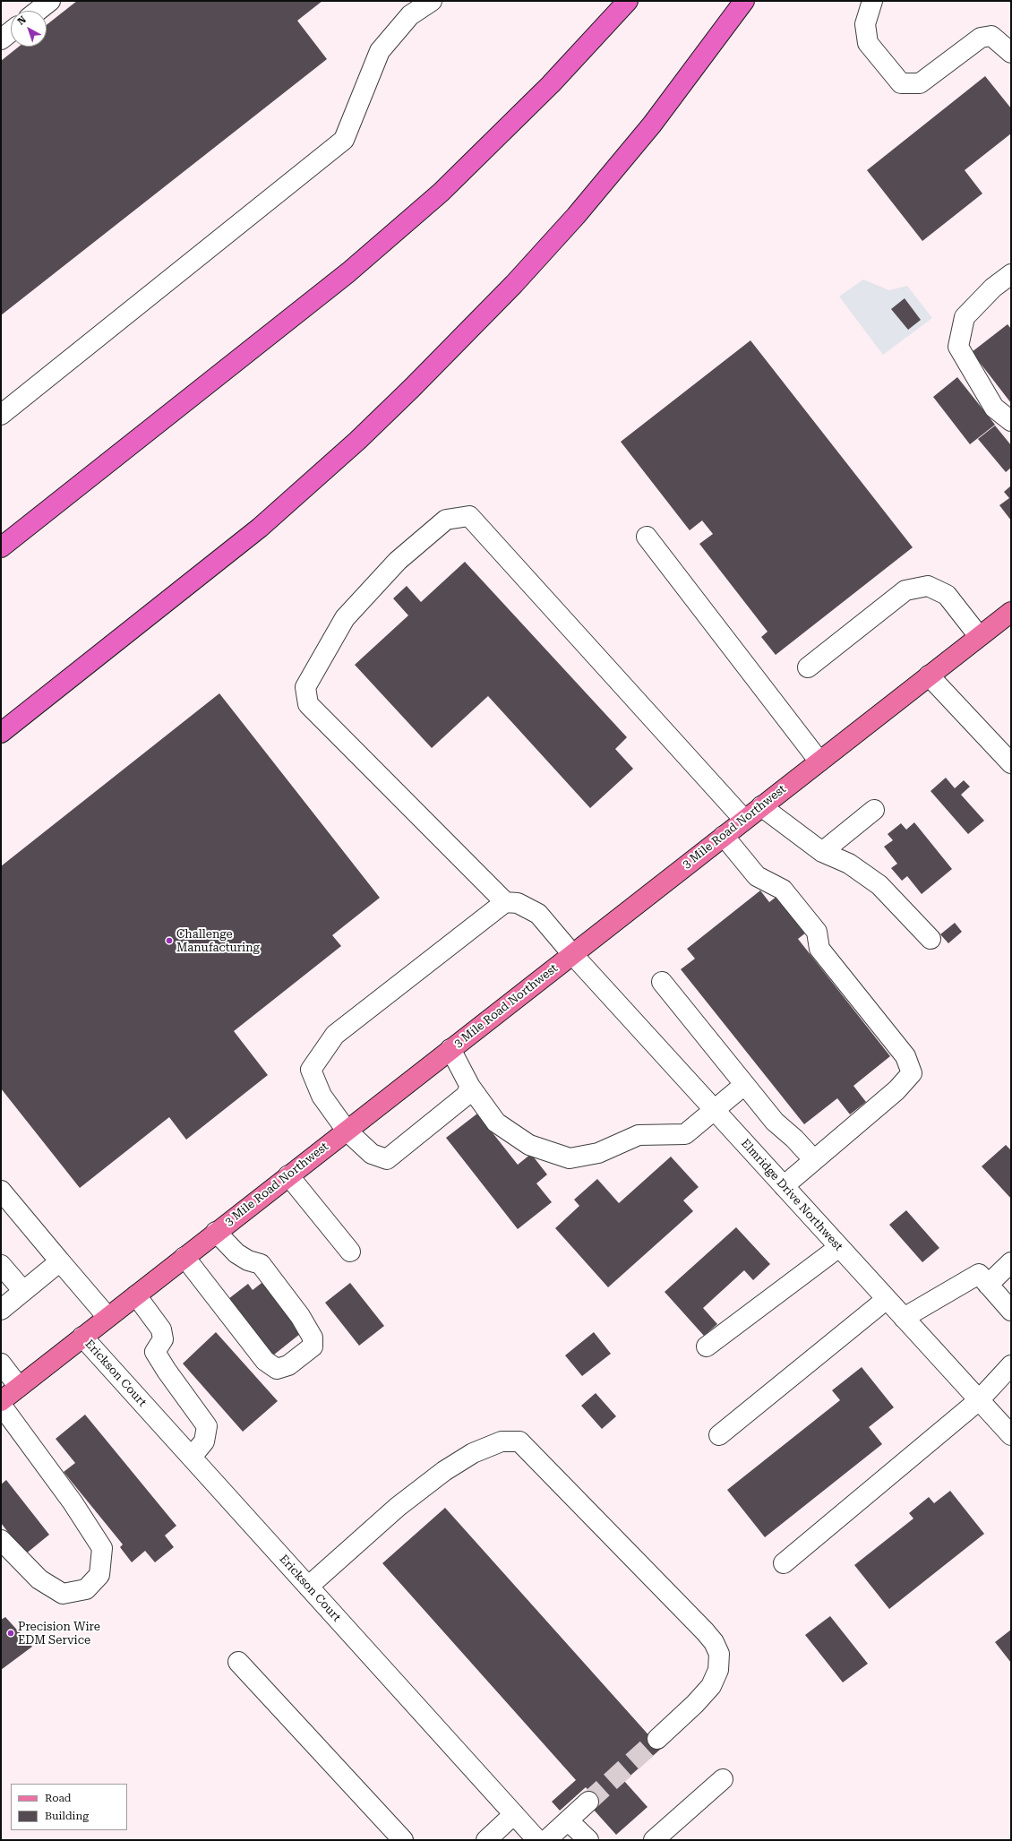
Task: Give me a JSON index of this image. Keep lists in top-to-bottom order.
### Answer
{
  "streets": {
    "main road": ["3 Mile Road Northwest"],
    "street": ["Elmridge Drive Northwest", "Erickson Court"]
  },
  "crossings": [
    ["3 Mile Road Northwest", "Elmridge Drive Northwest"],
    ["3 Mile Road Northwest", "Erickson Court"]
  ],
  "places": ["Challenge Manufacturing", "Precision Wire EDM Service"],
  "legend": ["Road", "Building"],
  "north": "top left"
}
